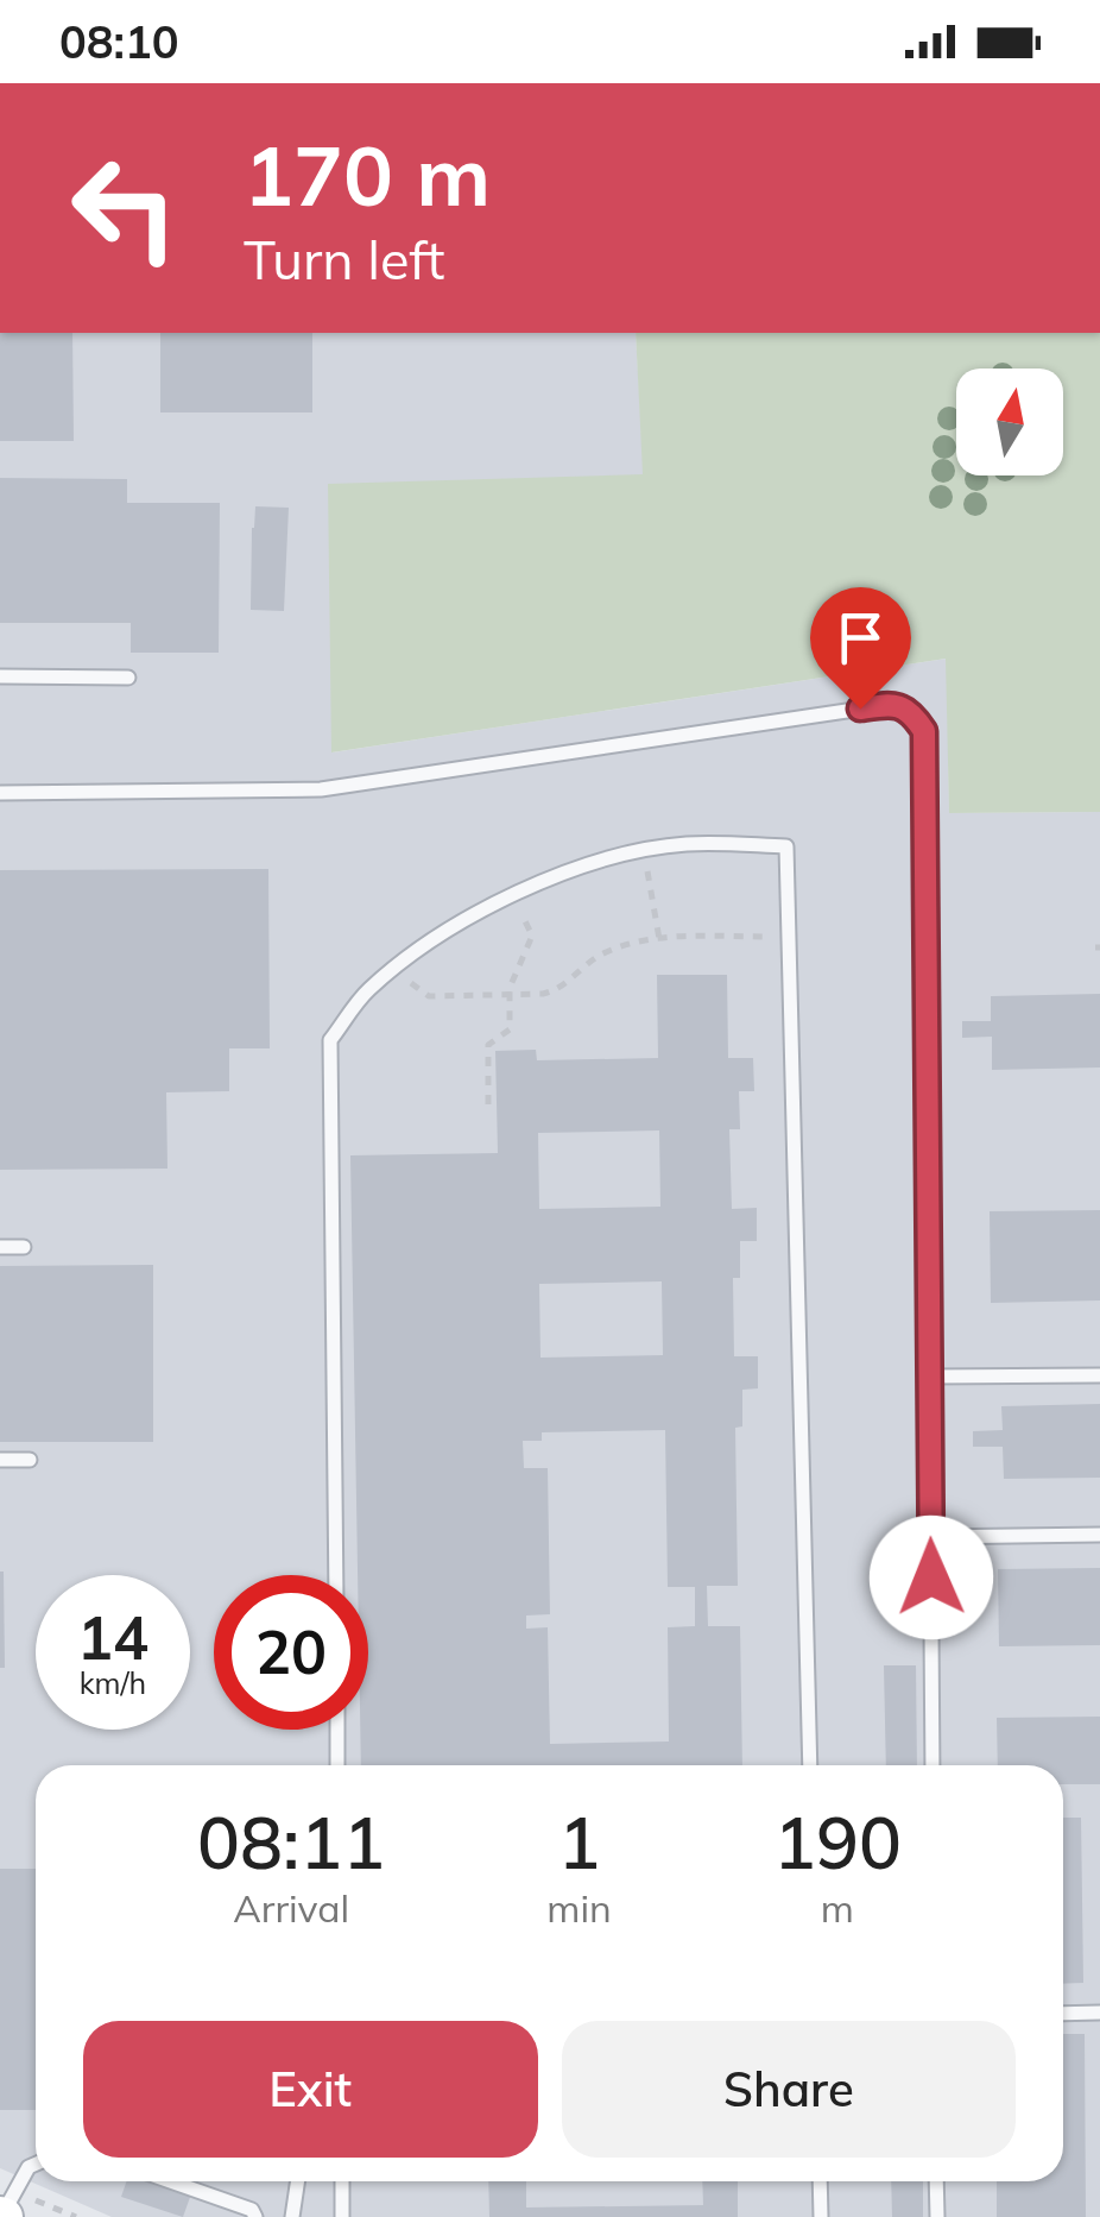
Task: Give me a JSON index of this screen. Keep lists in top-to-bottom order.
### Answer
{
  "north": "top",
  "page": {
    "status": "08:10",
    "turn": ["170 m", "Turn left"],
    "speed": "14 km/h",
    "limit": "20",
    "eta": [
      "08:11",
      "Arrival",
      "1",
      "min",
      "190",
      "m"
    ],
    "buttons": ["Exit", "Share"]
  }
}
